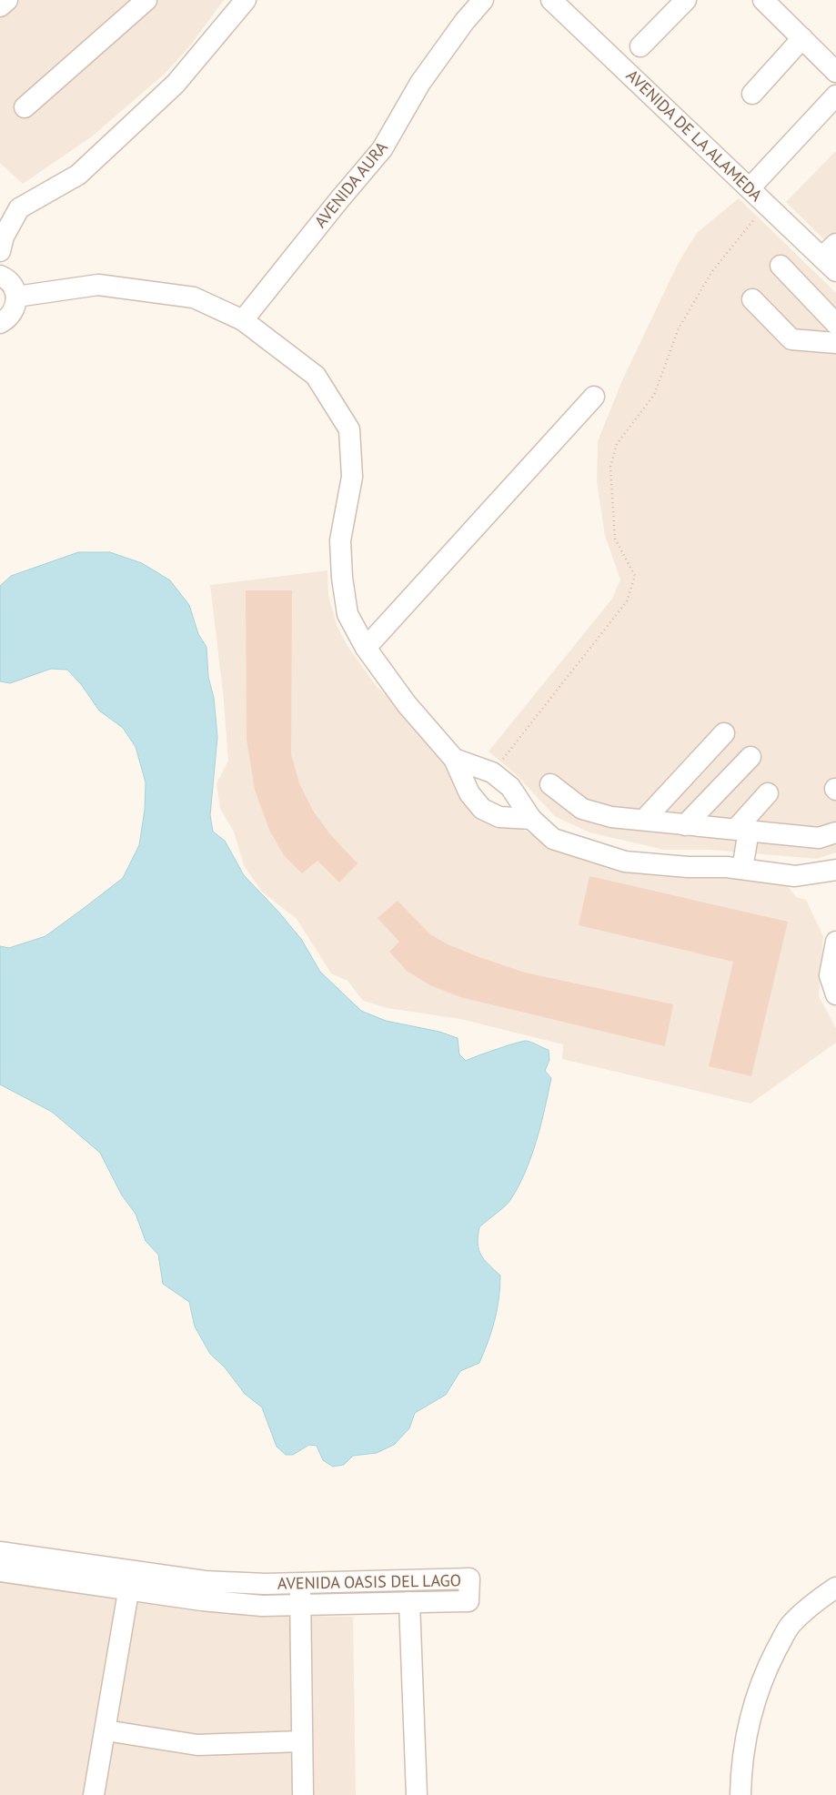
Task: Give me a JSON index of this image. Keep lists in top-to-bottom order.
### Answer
{
  "streets": {
    "street": ["AVENIDA DE LA ALAMEDA", "AVENIDA AURA", "AVENIDA OASIS DEL LAGO"]
  }
}
